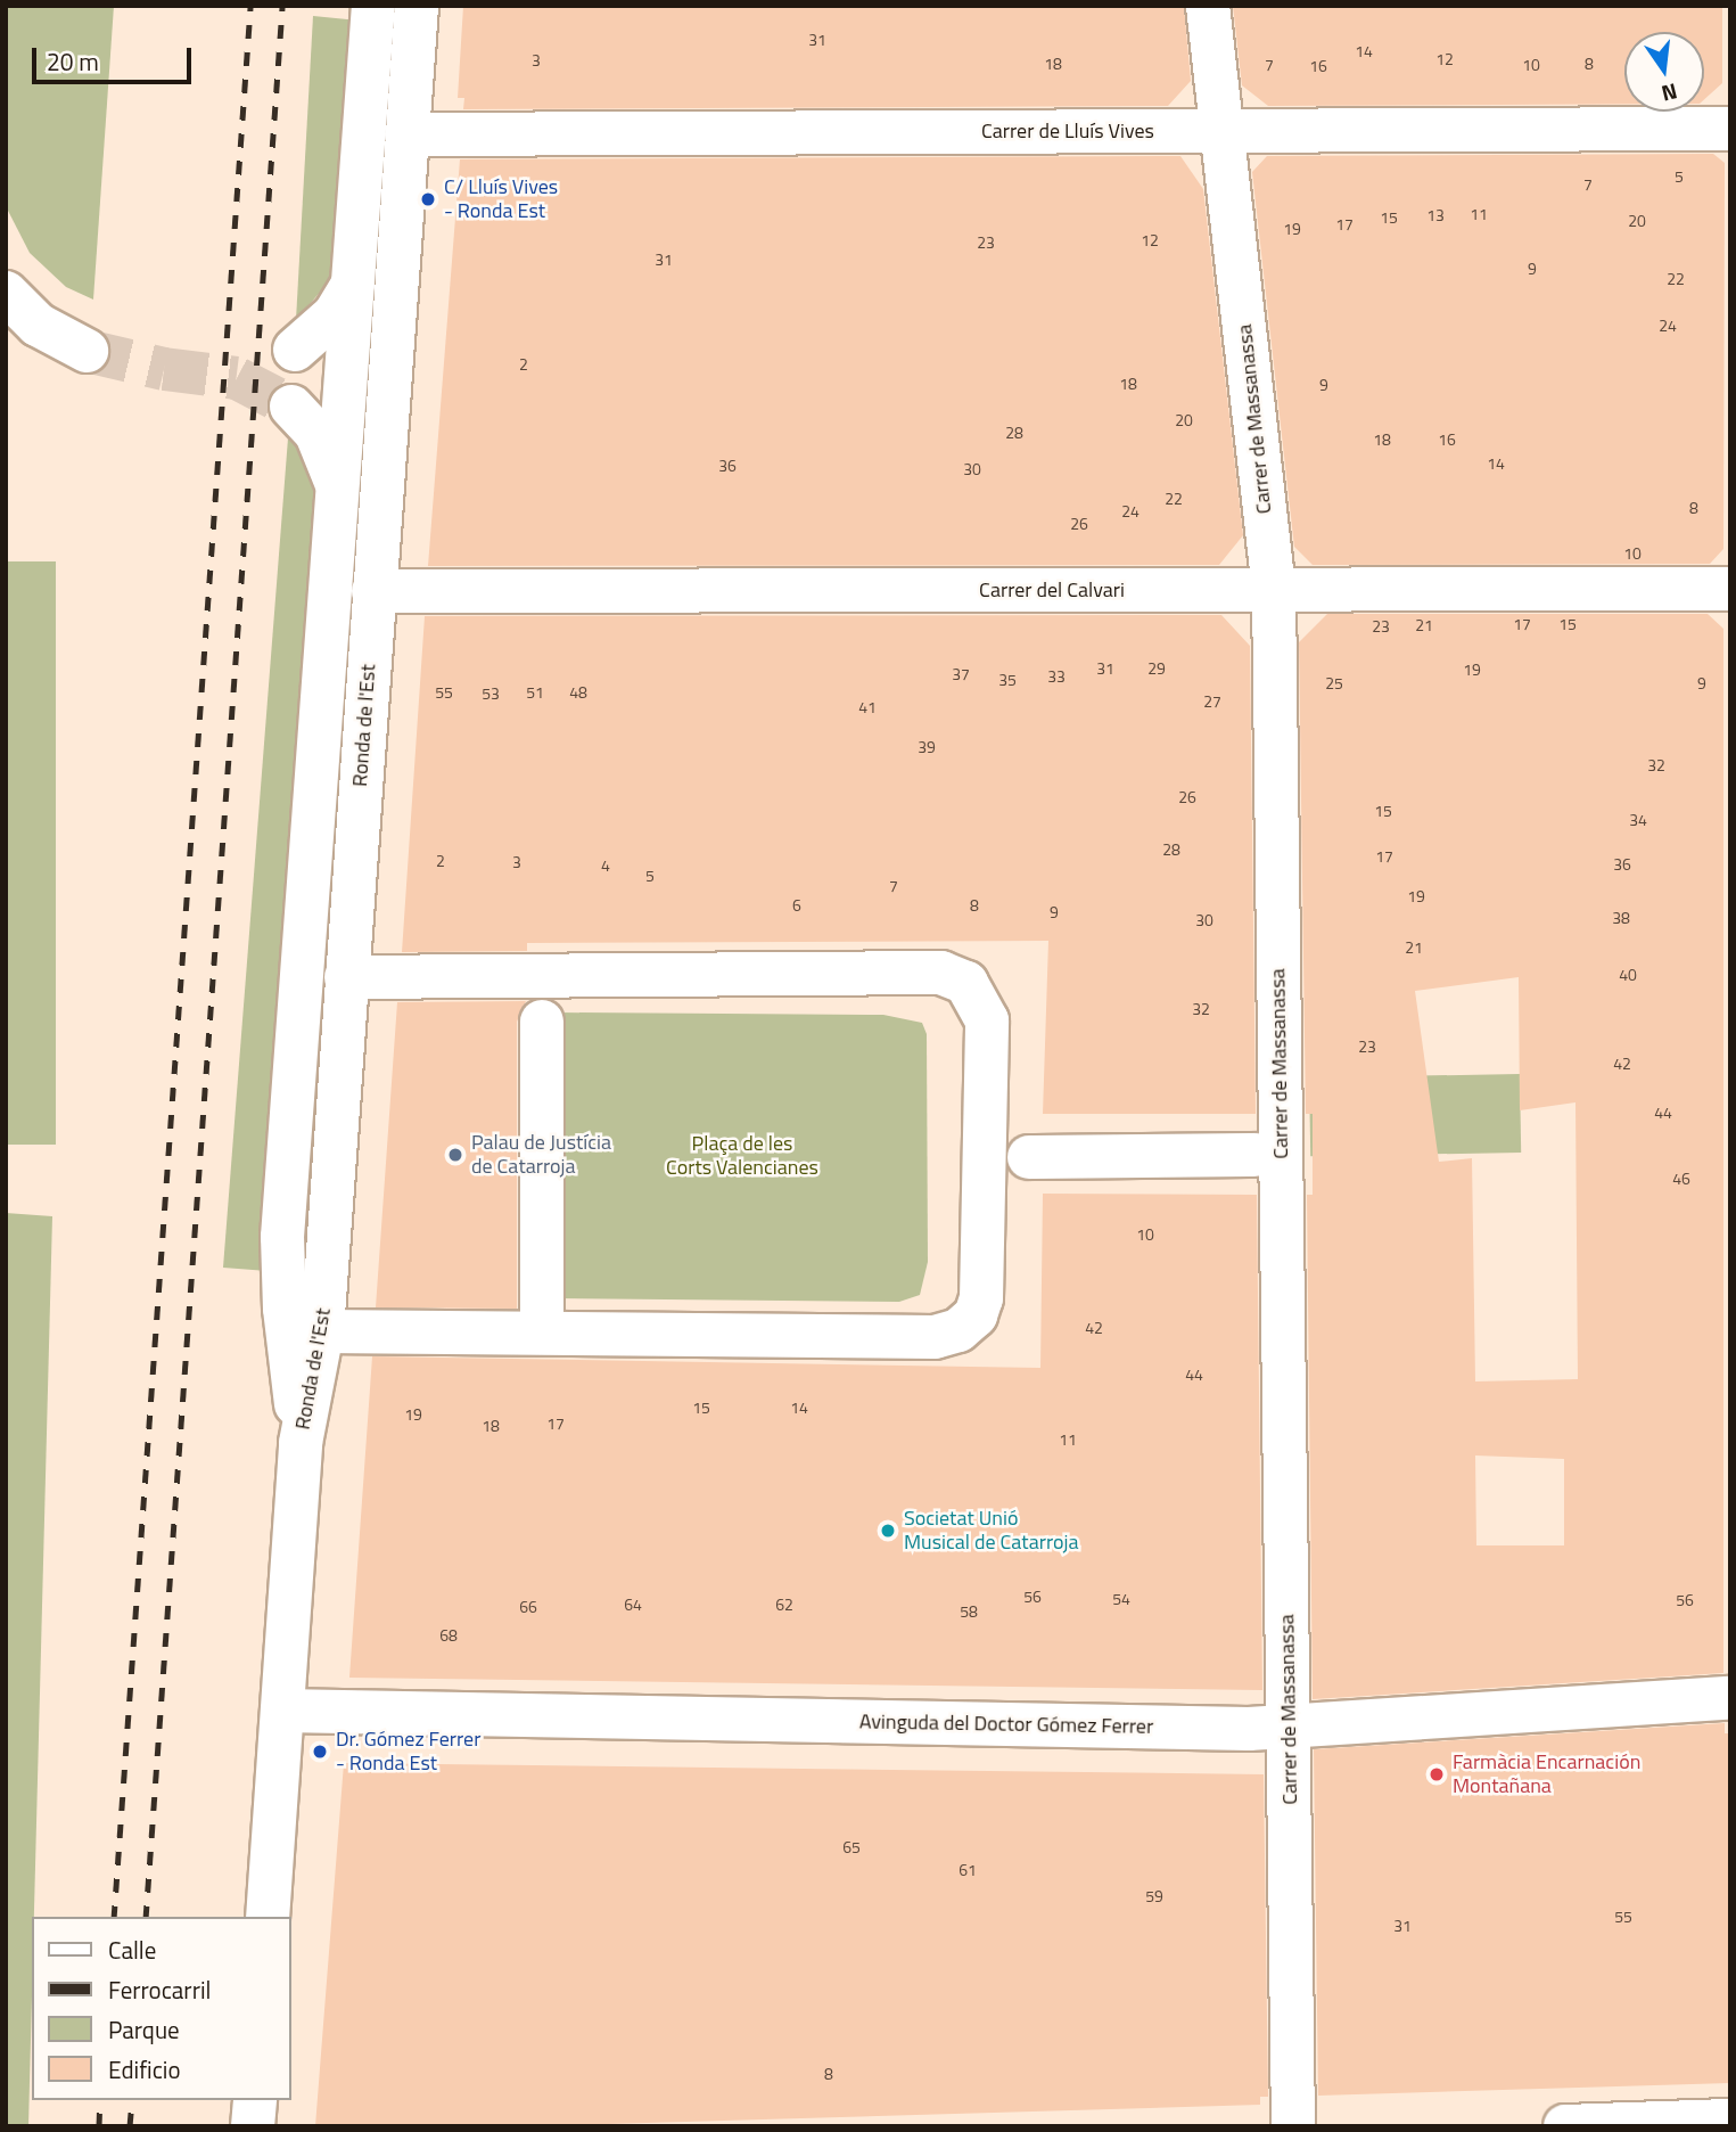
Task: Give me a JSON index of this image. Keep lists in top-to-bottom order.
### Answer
{
  "streets": {
    "street": [
      "Carrer de Lluís Vives",
      "Carrer de Massanassa",
      "Carrer del Calvari",
      "Ronda de l'Est",
      "Avinguda del Doctor Gómez Ferrer"
    ]
  },
  "crossings": [
    ["Carrer de Lluís Vives", "Carrer de Massanassa"],
    ["Carrer de Lluís Vives", "Ronda de l'Est"],
    ["Carrer de Massanassa", "Carrer del Calvari"],
    ["Carrer de Massanassa", "Avinguda del Doctor Gómez Ferrer"],
    ["Carrer del Calvari", "Ronda de l'Est"],
    ["Ronda de l'Est", "Avinguda del Doctor Gómez Ferrer"]
  ],
  "parks": ["Plaça de les Corts Valencianes"],
  "places": [
    "C/ Lluís Vives - Ronda Est",
    "Palau de Justícia de Catarroja",
    "Societat Unió Musical de Catarroja",
    "Dr. Gómez Ferrer - Ronda Est",
    "Farmàcia Encarnación Montañana"
  ],
  "house_numbers": [
    "31",
    "14",
    "12",
    "3",
    "18",
    "8",
    "7",
    "10",
    "16",
    "5",
    "7",
    "11",
    "13",
    "15",
    "20",
    "17",
    "19",
    "12",
    "23",
    "31",
    "9",
    "22",
    "24",
    "2",
    "18",
    "9",
    "20",
    "28",
    "18",
    "16",
    "14",
    "36",
    "30",
    "22",
    "8",
    "24",
    "26",
    "10",
    "17",
    "15",
    "21",
    "23",
    "31",
    "29",
    "19",
    "37",
    "33",
    "35",
    "25",
    "9",
    "55",
    "51",
    "48",
    "53",
    "27",
    "41",
    "39",
    "32",
    "26",
    "15",
    "34",
    "28",
    "17",
    "2",
    "3",
    "36",
    "4",
    "5",
    "7",
    "19",
    "6",
    "8",
    "9",
    "38",
    "30",
    "21",
    "40",
    "32",
    "23",
    "42",
    "44",
    "46",
    "10",
    "42",
    "44",
    "15",
    "14",
    "19",
    "17",
    "18",
    "11",
    "56",
    "54",
    "56",
    "64",
    "62",
    "66",
    "58",
    "68",
    "65",
    "61",
    "59",
    "55",
    "31",
    "8"
  ],
  "legend": [
    "Calle",
    "Ferrocarril",
    "Parque",
    "Edificio"
  ],
  "scale_bar": "20 m",
  "north": "bottom"
}
